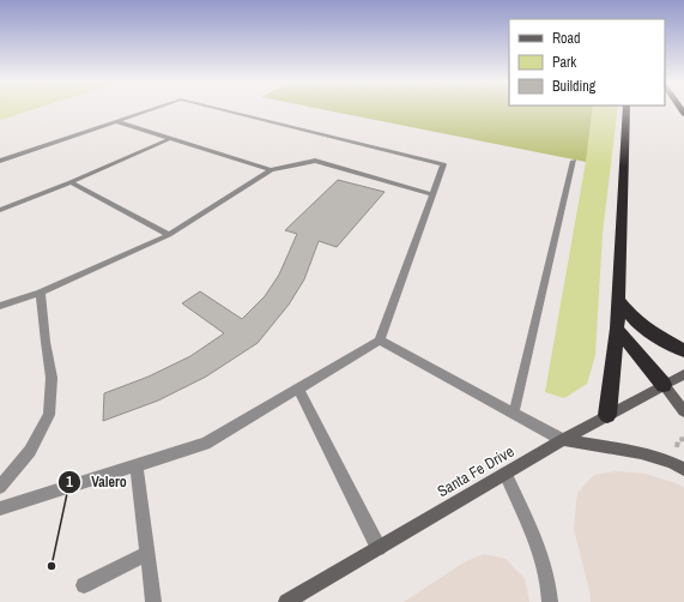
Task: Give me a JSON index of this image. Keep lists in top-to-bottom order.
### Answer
{
  "streets": {
    "main road": ["Santa Fe Drive"]
  },
  "places": ["Valero"],
  "legend": ["Road", "Park", "Building"]
}
